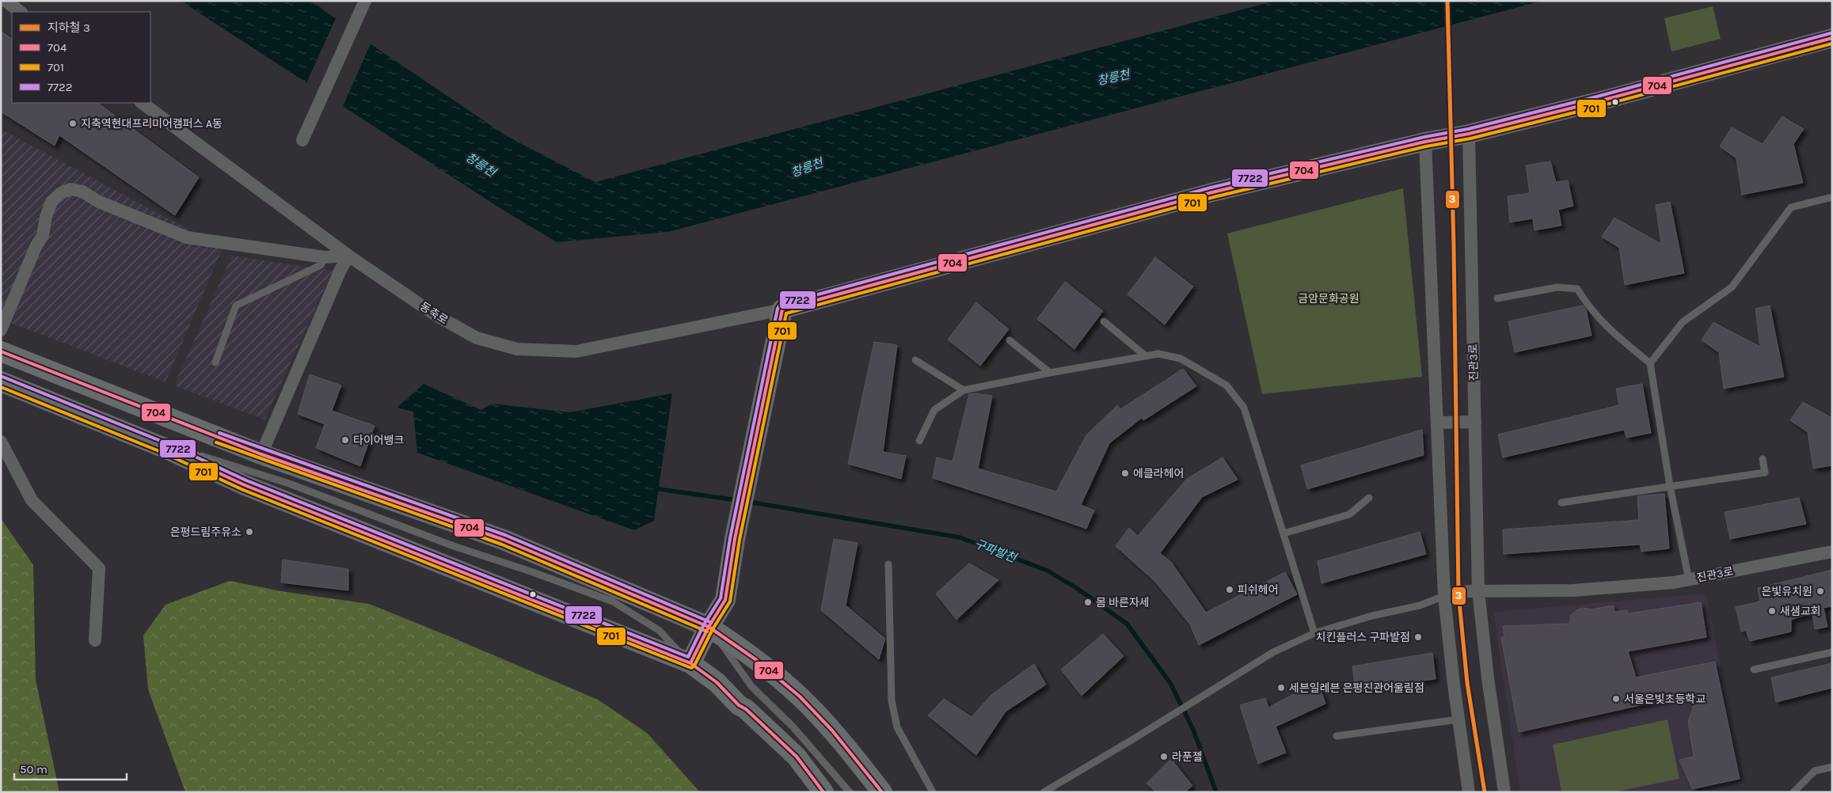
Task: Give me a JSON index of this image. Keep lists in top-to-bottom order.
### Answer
{
  "streets": {
    "street": ["동축로", "진관3로"]
  },
  "water": ["창릉천", "구파발천"],
  "parks": ["금암문화공원"],
  "places": [
    "지축역현대프리미어캠퍼스 A동",
    "타이어뱅크",
    "에클라헤어",
    "은평드림주유소",
    "피쉬헤어",
    "은빛유치원",
    "몸 바른자세",
    "새샘교회",
    "치킨플러스 구파발점",
    "세븐일레븐 은평진관어울림점",
    "서울은빛초등학교",
    "라푼젤"
  ],
  "lines": [
    "metro line 3",
    "transit line 7722",
    "transit line 704",
    "transit line 701"
  ],
  "legend": [
    "지하철 3",
    "704",
    "701",
    "7722"
  ],
  "scale_bar": "50 m"
}
